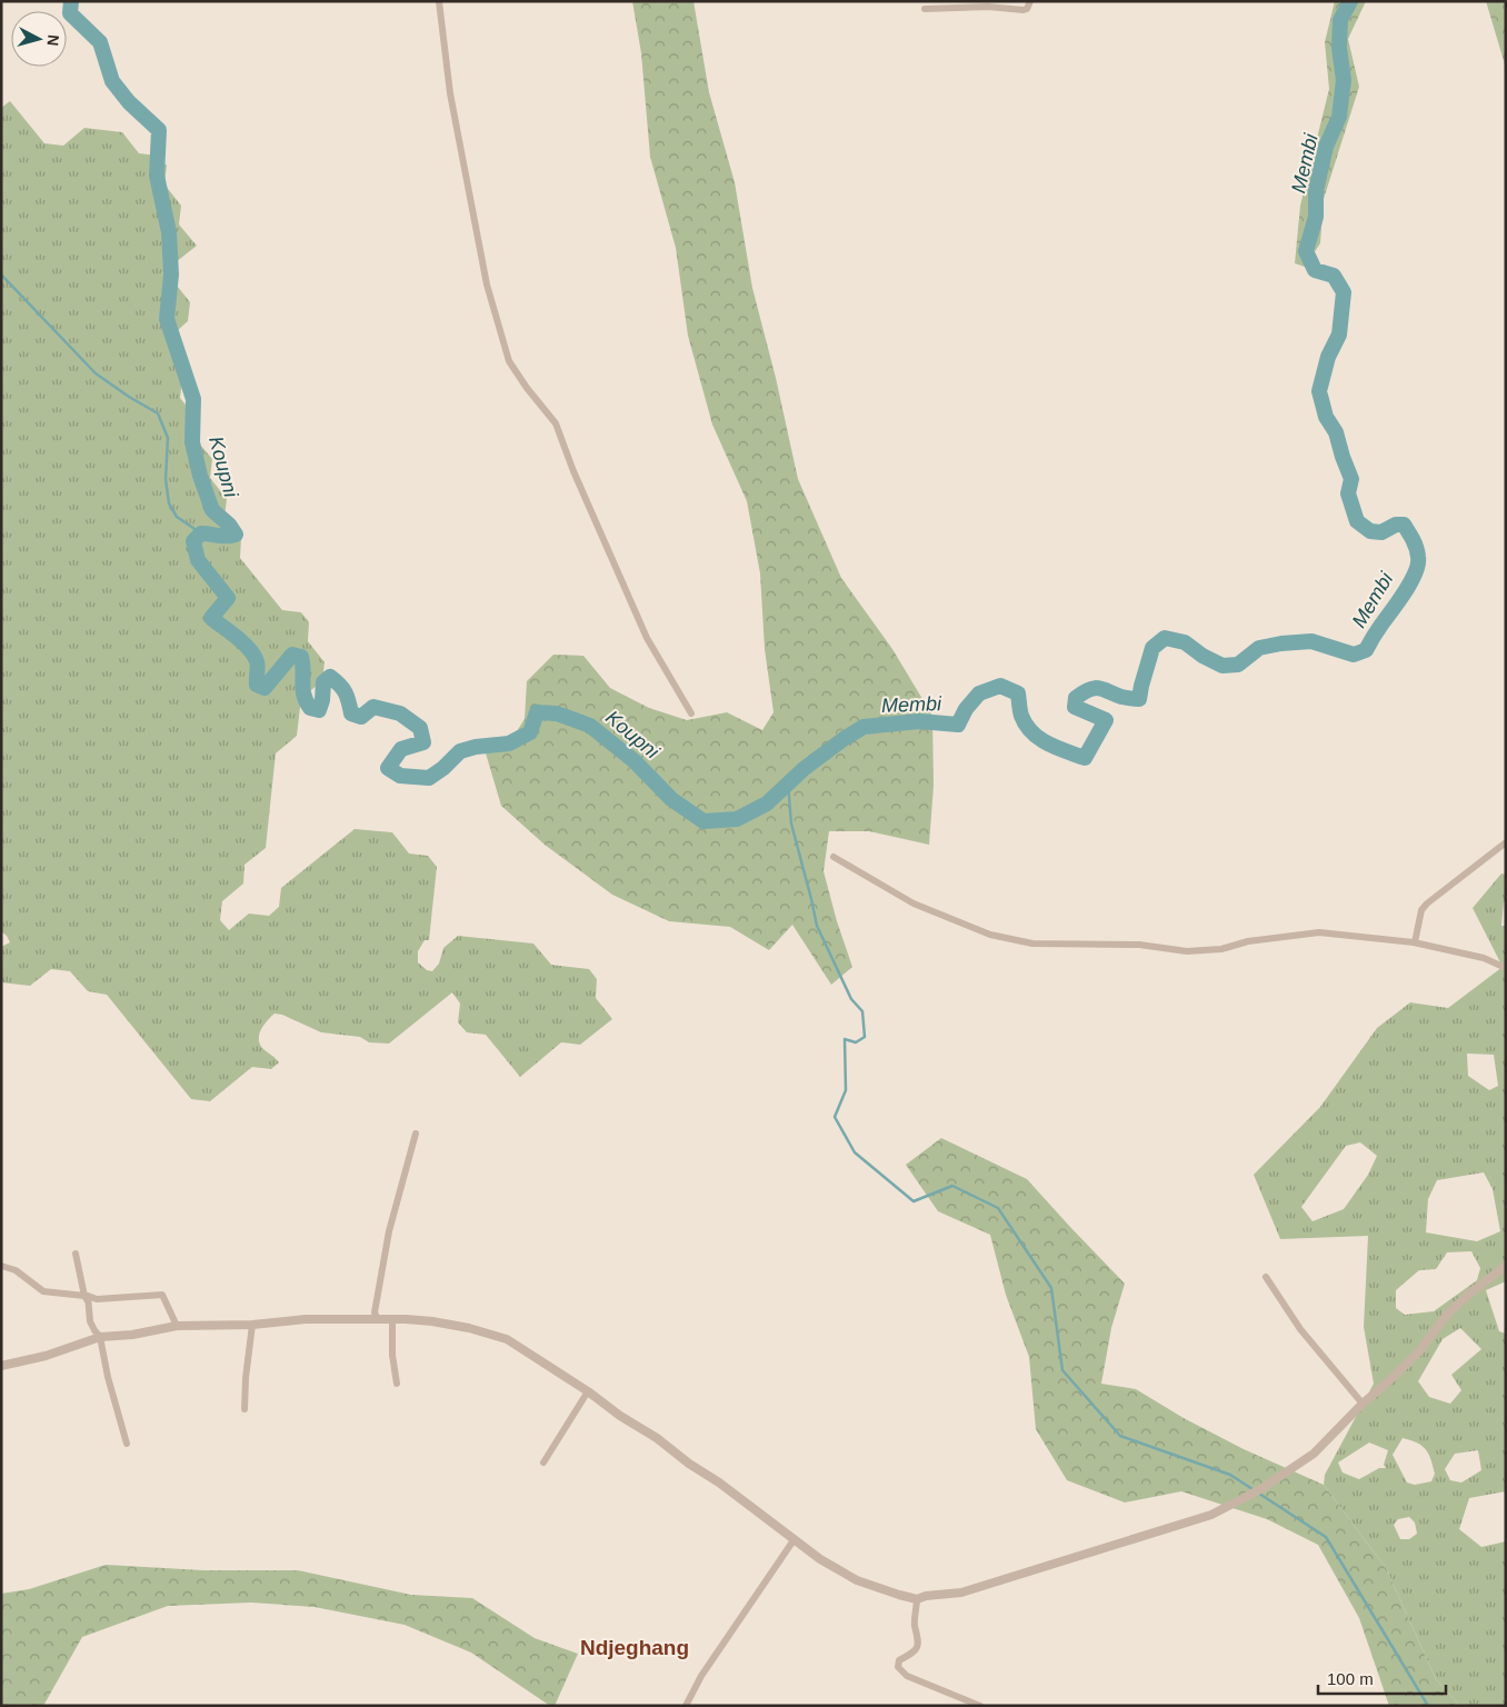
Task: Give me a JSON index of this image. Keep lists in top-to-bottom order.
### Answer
{
  "districts": ["Ndjeghang"],
  "water": ["Membi", "Koupni"],
  "scale_bar": "100 m",
  "north": "right"
}
